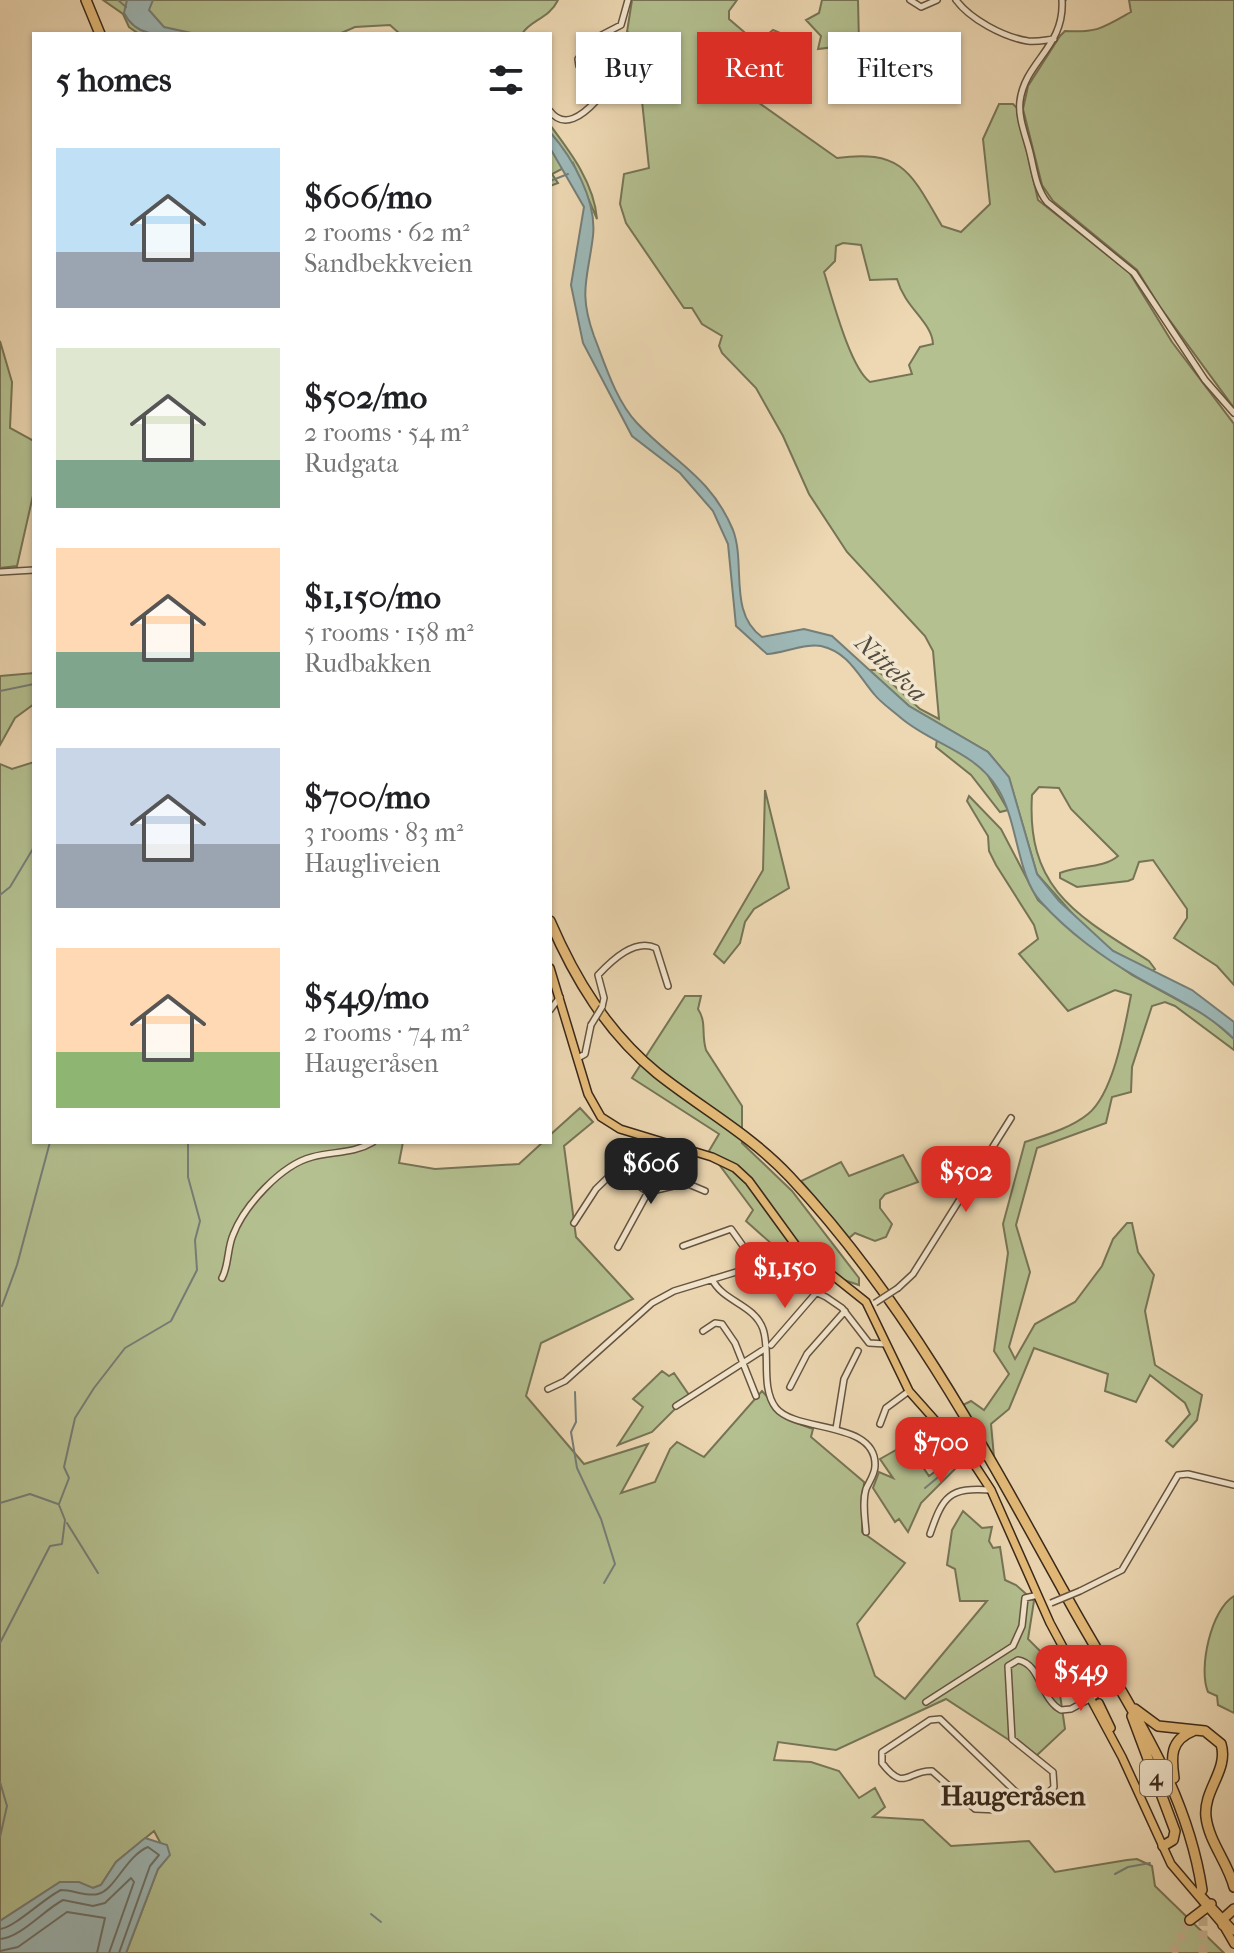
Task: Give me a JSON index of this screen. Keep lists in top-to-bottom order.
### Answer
{
  "streets": {
    "highway": ["4"]
  },
  "districts": ["Haugeråsen"],
  "water": ["Nittelva"],
  "page": {
    "chip": ["Buy", "Rent", "Filters"],
    "heading": "5 homes",
    "list": [
      {
        "name": "$606/mo",
        "note": "2 rooms · 62 m² · Sandbekkveien"
      },
      {
        "name": "$502/mo",
        "note": "2 rooms · 54 m² · Rudgata"
      },
      {
        "name": "$1,150/mo",
        "note": "5 rooms · 158 m² · Rudbakken"
      },
      {
        "name": "$700/mo",
        "note": "3 rooms · 83 m² · Haugliveien"
      },
      {
        "name": "$549/mo",
        "note": "2 rooms · 74 m² · Haugeråsen"
      }
    ],
    "price": [
      "$606",
      "$502",
      "$1,150",
      "$700",
      "$549"
    ]
  }
}
